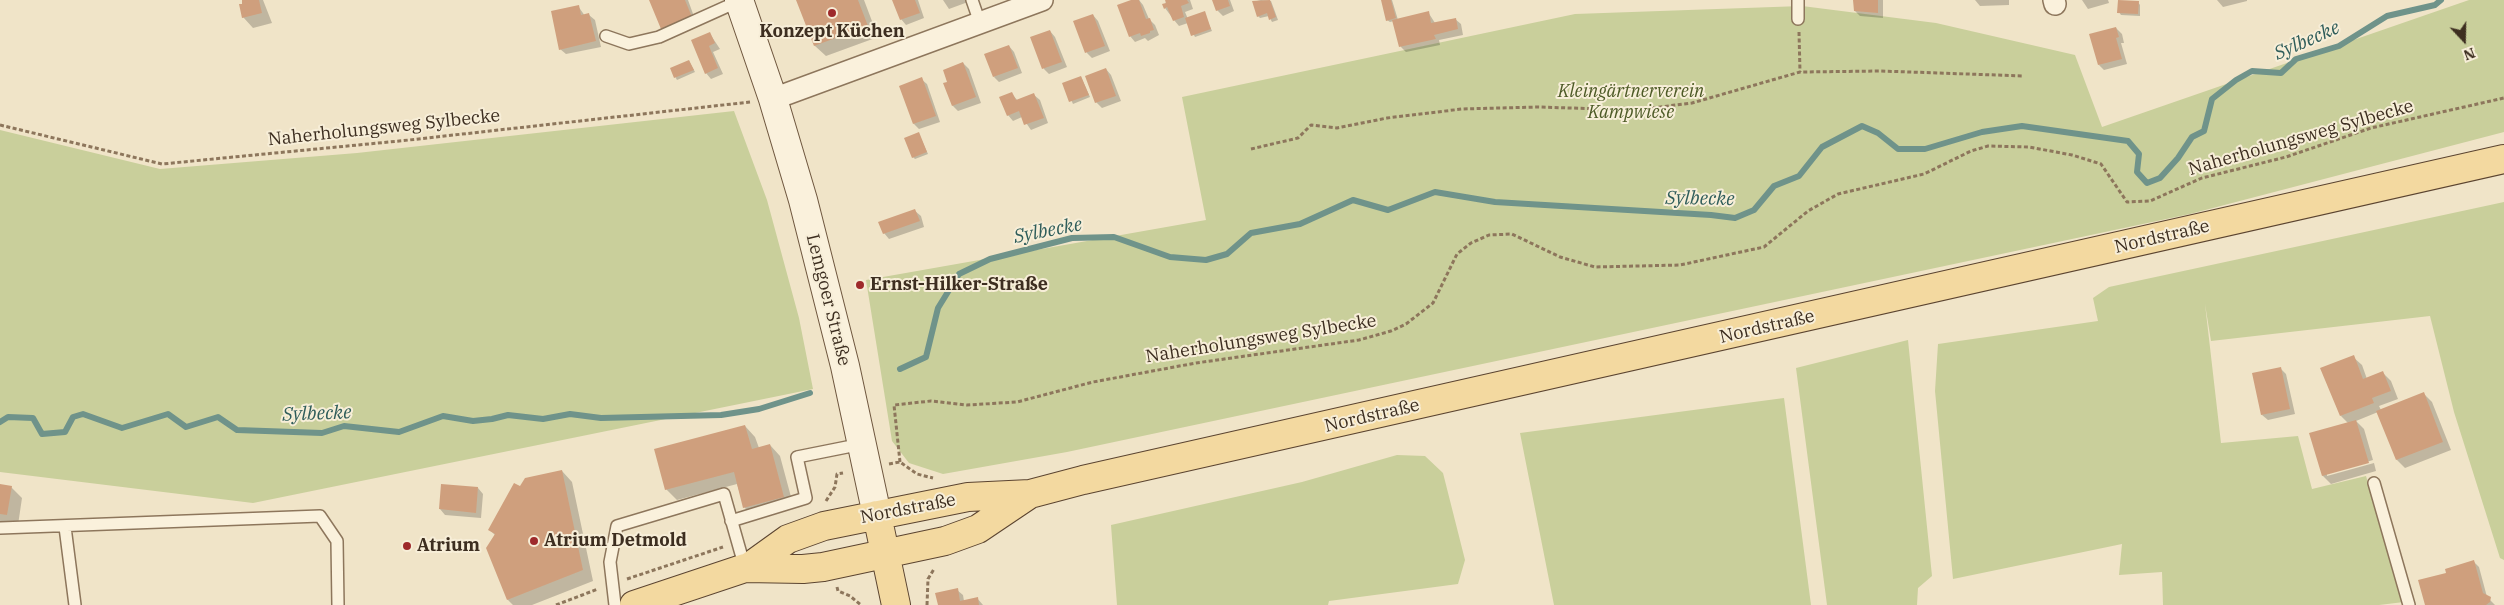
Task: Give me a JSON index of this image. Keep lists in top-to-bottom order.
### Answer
{
  "streets": {
    "main road": ["Nordstraße", "Lemgoer Straße"],
    "path": ["Naherholungsweg Sylbecke"]
  },
  "crossings": [
    ["Naherholungsweg Sylbecke", "Lemgoer Straße"],
    ["Nordstraße", "Lemgoer Straße"]
  ],
  "water": ["Sylbecke"],
  "parks": ["Kleingärtnerverein Kampwiese"],
  "places": [
    "Konzept Küchen",
    "Ernst-Hilker-Straße",
    "Atrium Detmold",
    "Atrium"
  ],
  "north": "bottom"
}
